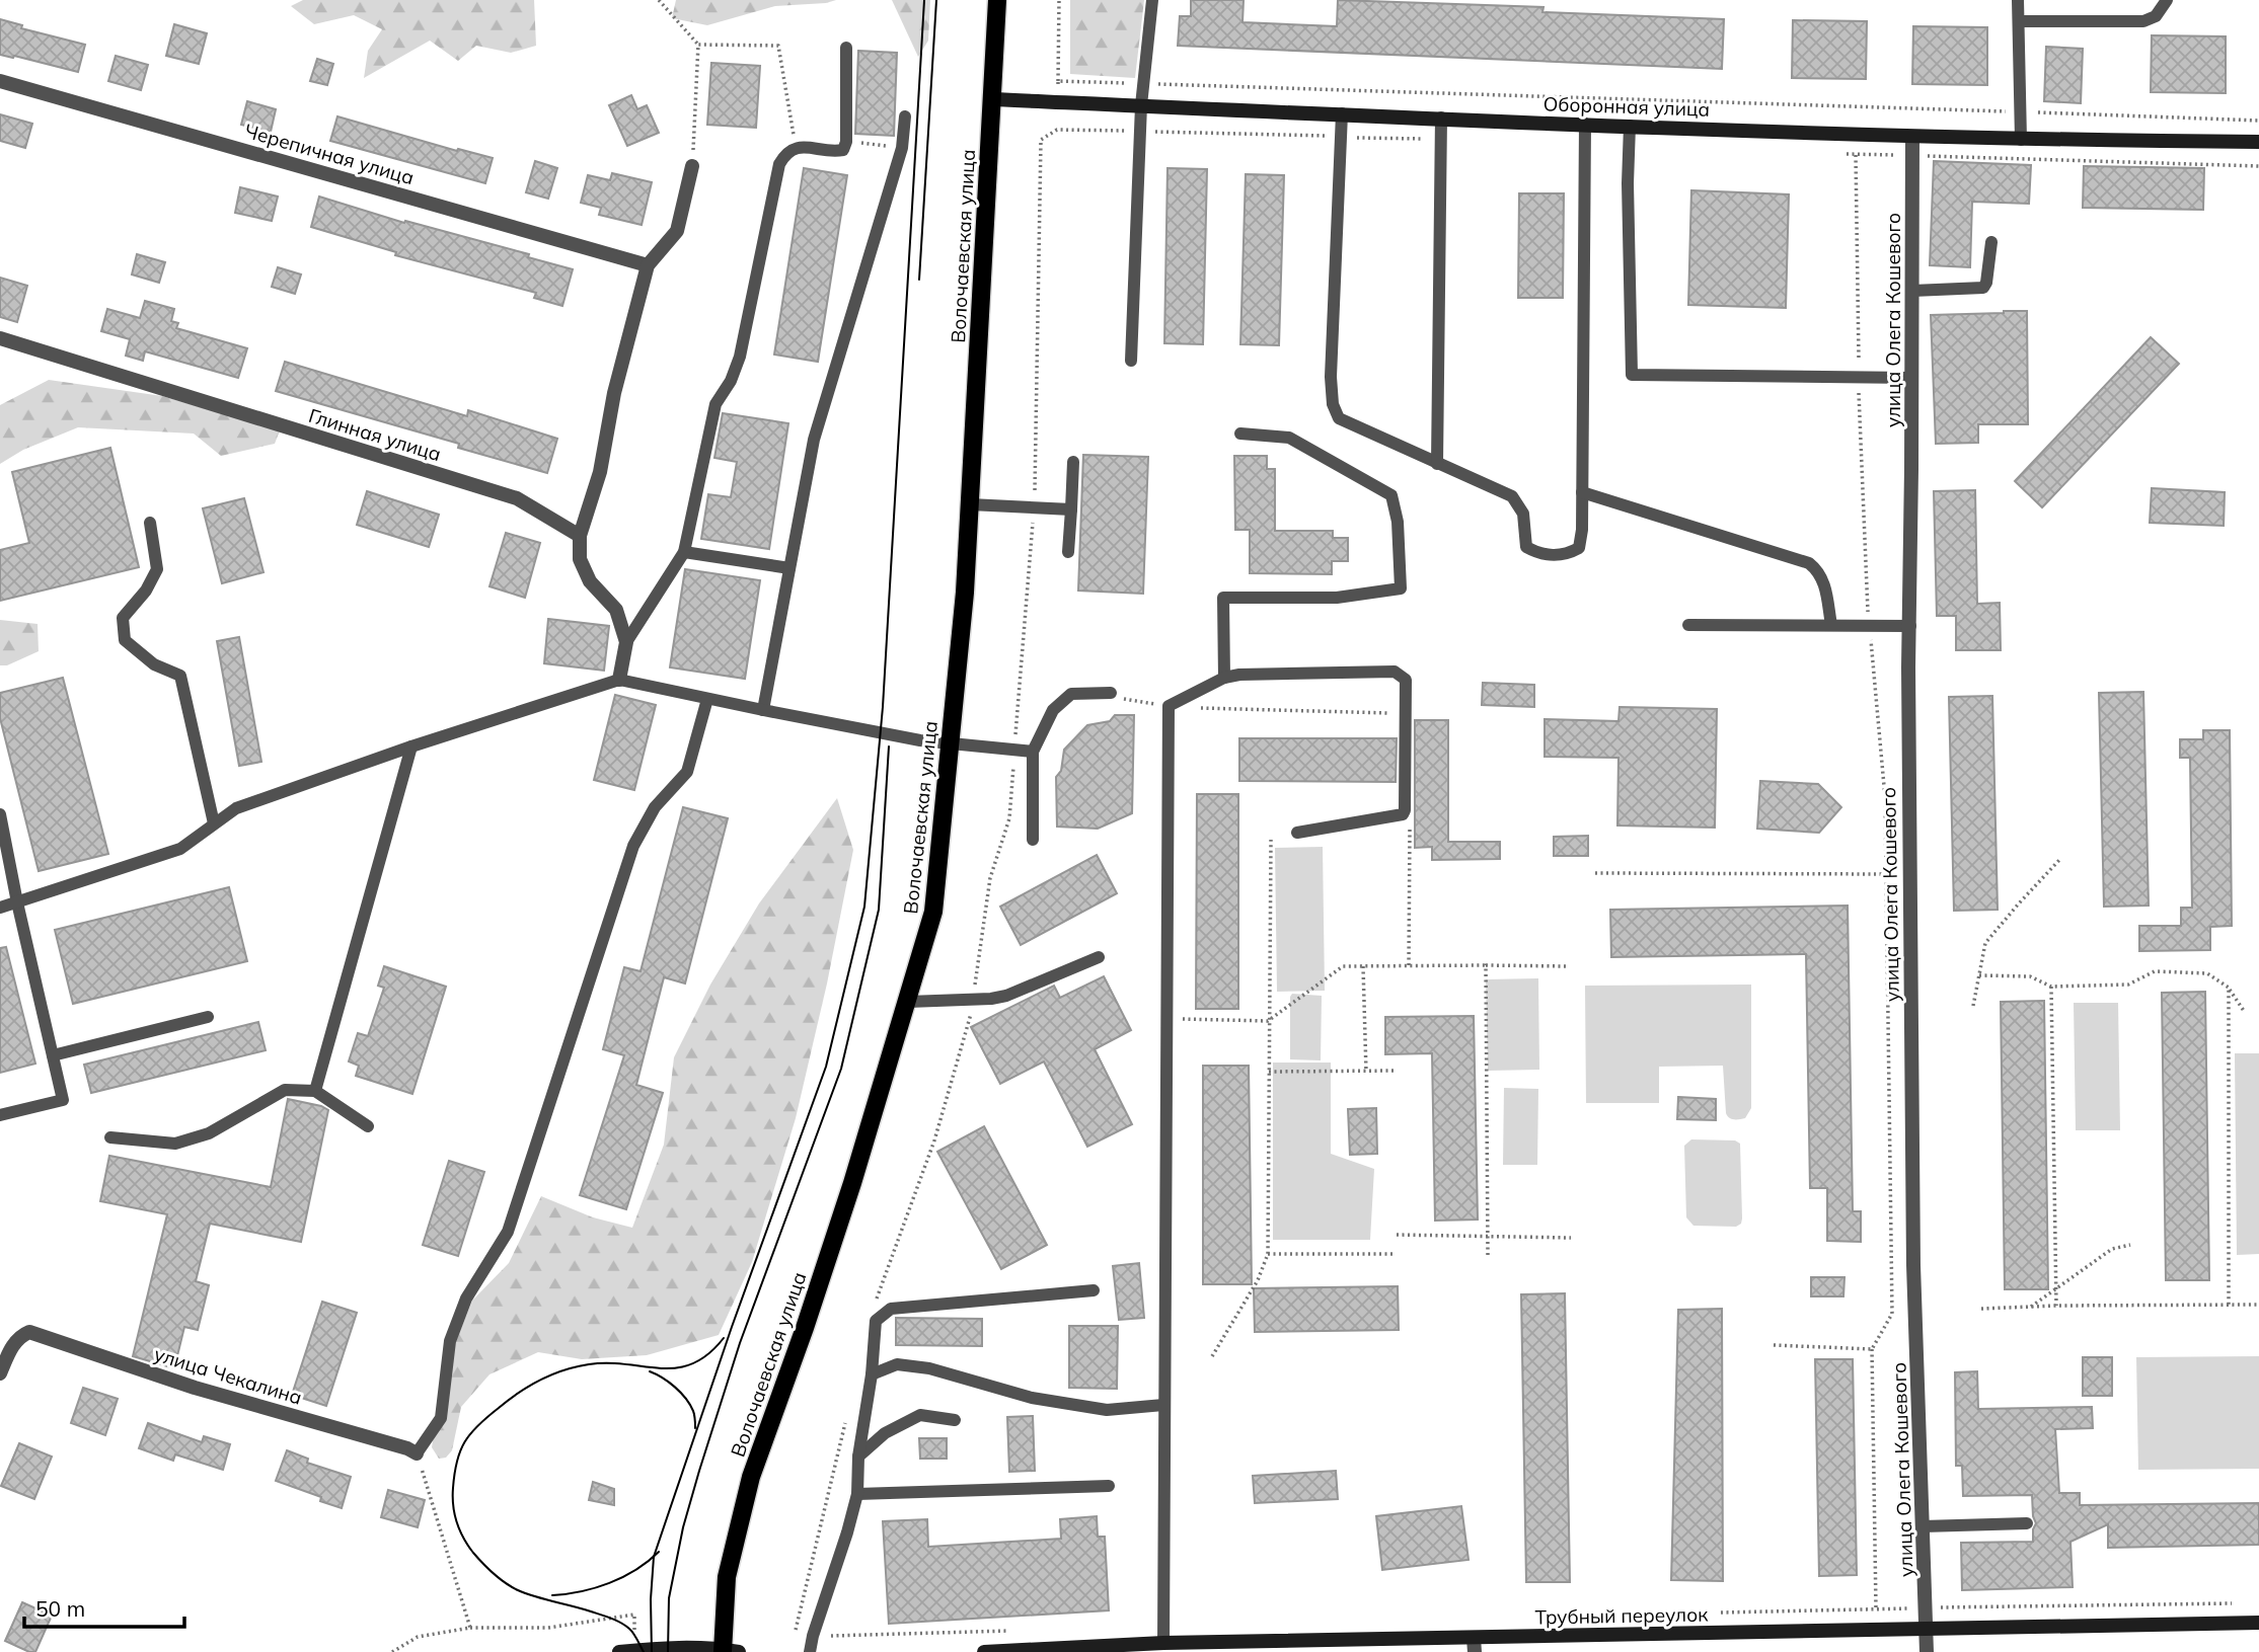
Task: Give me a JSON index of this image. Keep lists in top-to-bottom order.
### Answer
{
  "streets": {
    "main road": ["Волочаевская улица"],
    "street": [
      "Оборонная улица",
      "Черепичная улица",
      "улица Олега Кошевого",
      "Глинная улица",
      "улица Чекалина",
      "Трубный переулок"
    ]
  },
  "crossings": [
    ["Оборонная улица", "Волочаевская улица"],
    ["Оборонная улица", "улица Олега Кошевого"],
    ["улица Олега Кошевого", "Трубный переулок"]
  ],
  "scale_bar": "50 m"
}
